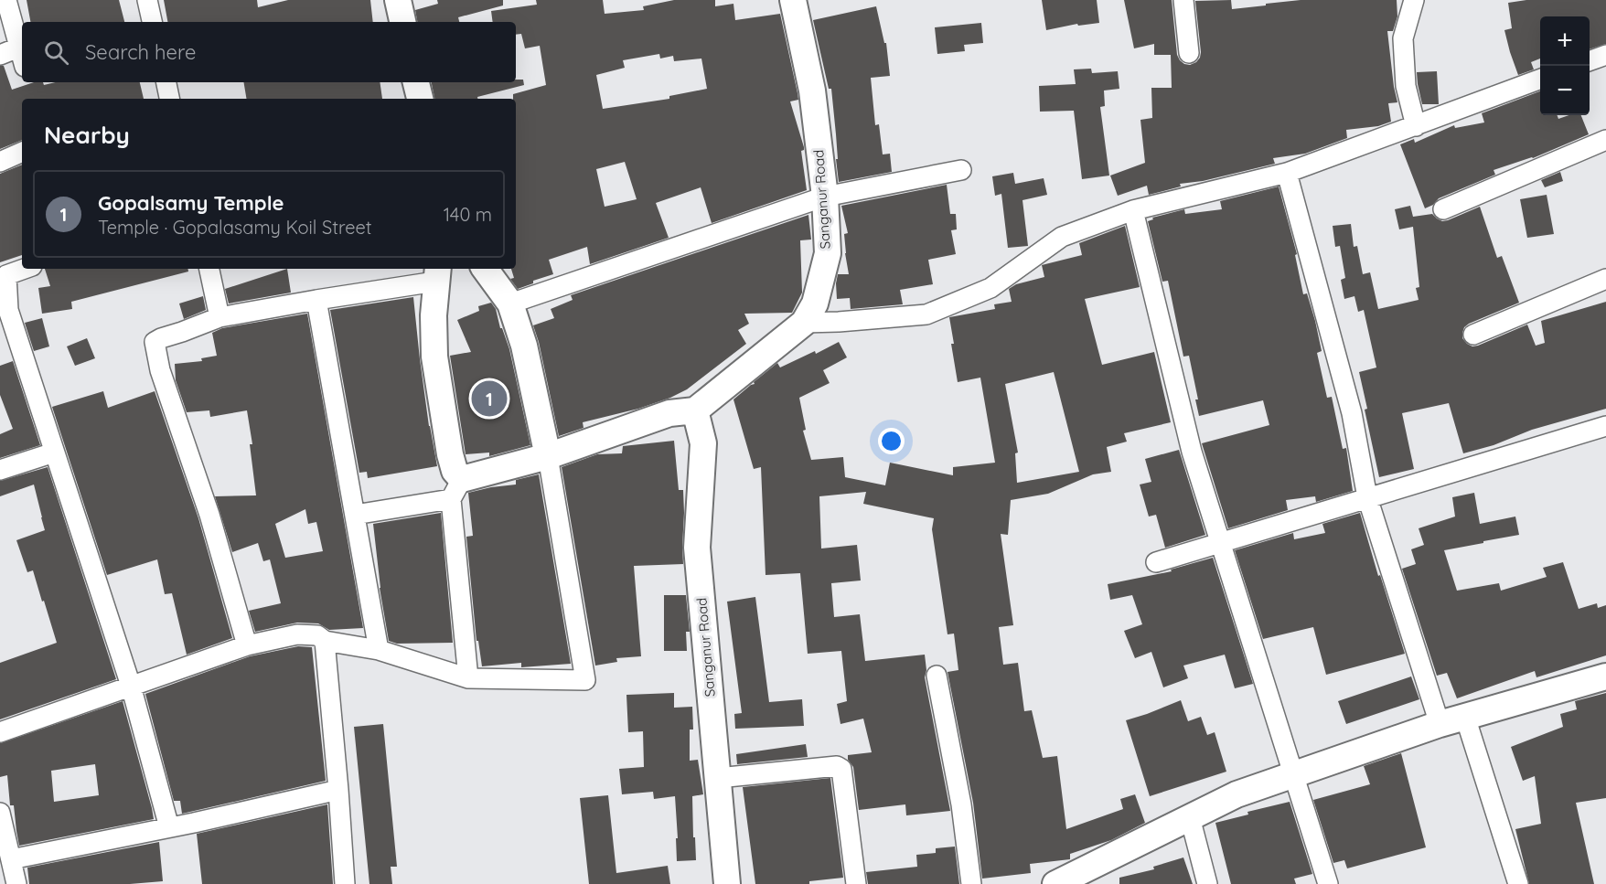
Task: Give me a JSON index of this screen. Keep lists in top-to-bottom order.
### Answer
{
  "streets": {
    "main road": ["Sanganur Road"]
  },
  "page": {
    "map_buttons": ["+", "−"],
    "search": "Search here",
    "heading": "Nearby",
    "list": [
      {
        "mark": "1",
        "name": "Gopalsamy Temple",
        "note": "Temple · Gopalasamy Koil Street",
        "value": "140 m"
      }
    ],
    "pins": "1"
  }
}
